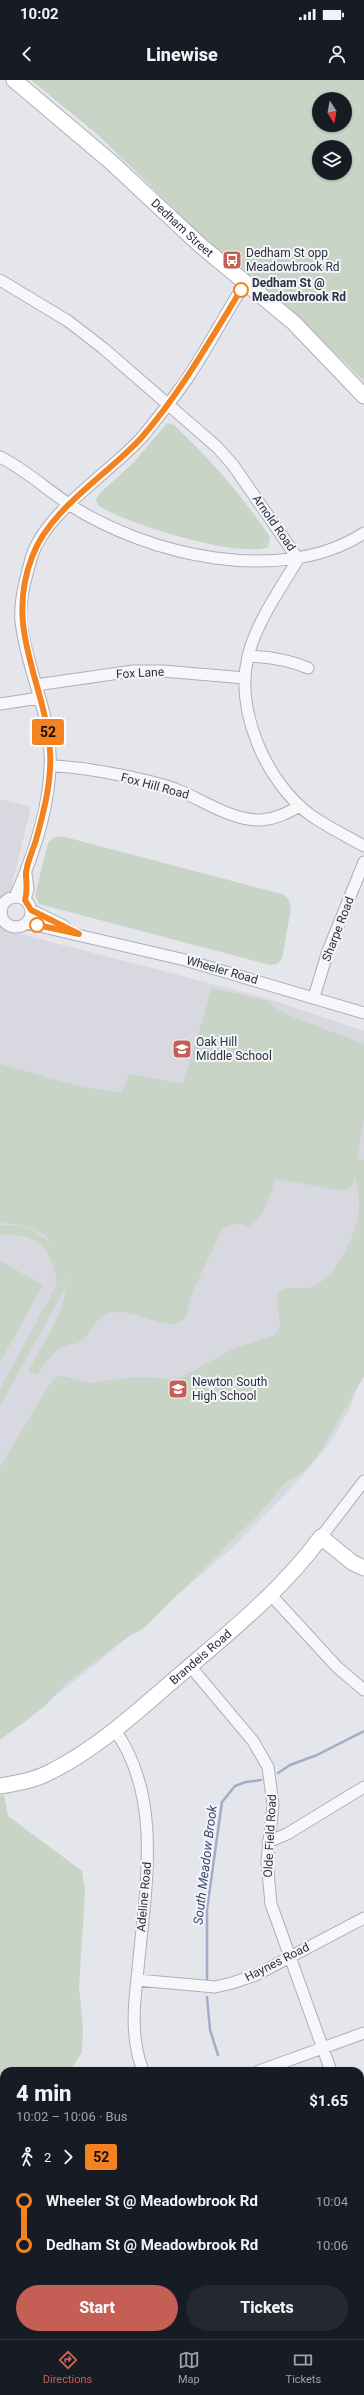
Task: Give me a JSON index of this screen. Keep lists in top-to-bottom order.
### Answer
{
  "streets": {
    "main road": ["Dedham Street", "Brandeis Road"],
    "street": [
      "Arnold Road",
      "Fox Lane",
      "Fox Hill Road",
      "Sharpe Road",
      "Wheeler Road",
      "Olde Field Road",
      "Adeline Road",
      "Haynes Road"
    ]
  },
  "crossings": [
    ["Arnold Road", "Fox Lane"],
    ["Arnold Road", "Fox Hill Road"],
    ["Sharpe Road", "Wheeler Road"],
    ["Brandeis Road", "Olde Field Road"],
    ["Brandeis Road", "Adeline Road"],
    ["Olde Field Road", "Haynes Road"],
    ["Adeline Road", "Haynes Road"]
  ],
  "water": ["South Meadow Brook"],
  "places": {
    "bus stop": ["Dedham St opp Meadowbrook Rd"],
    "other": ["Dedham St @ Meadowbrook Rd"],
    "school or university": ["Oak Hill Middle School", "Newton South High School"]
  },
  "lines": ["bus line 52"],
  "north": "bottom",
  "page": {
    "status": "10:02",
    "header": "Linewise",
    "on_map": "52",
    "heading": ["4 min", "10:02 – 10:06 · Bus", "$1.65"],
    "legs": ["2", "52"],
    "list": [
      {
        "name": "Wheeler St @ Meadowbrook Rd",
        "value": "10:04"
      },
      {
        "name": "Dedham St @ Meadowbrook Rd",
        "value": "10:06"
      }
    ],
    "buttons": ["Start", "Tickets"],
    "tabs": ["Directions", "Map", "Tickets"]
  }
}
